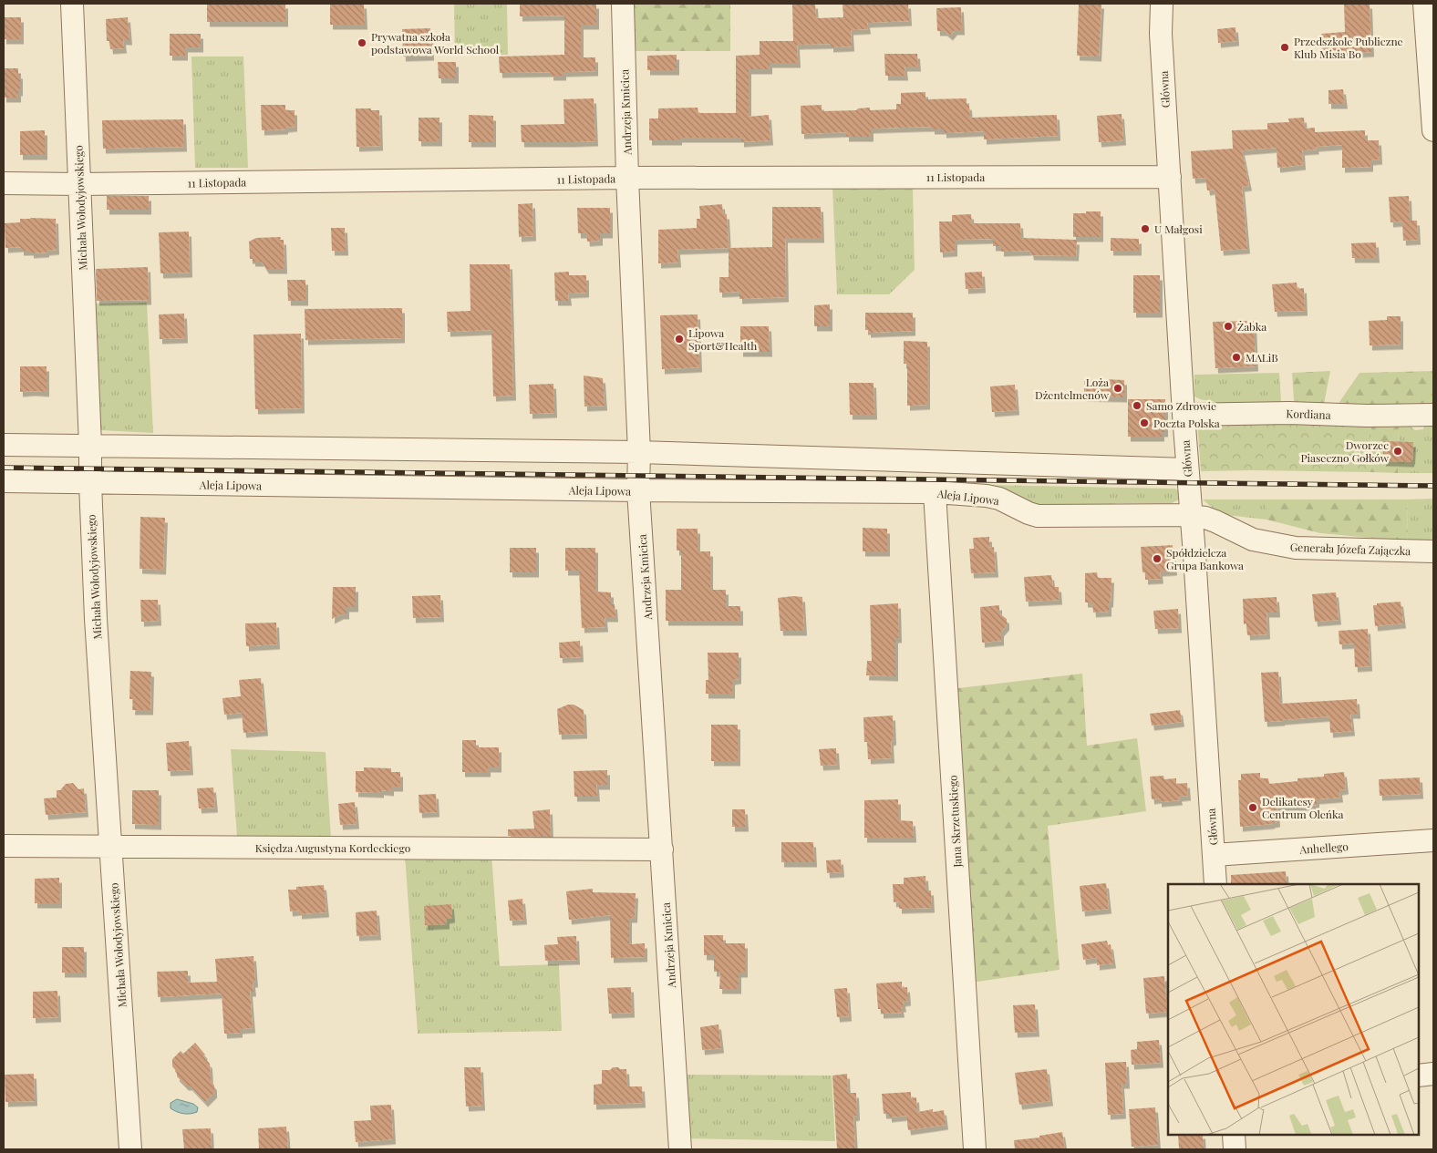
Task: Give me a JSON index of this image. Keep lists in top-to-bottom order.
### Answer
{
  "streets": {
    "street": [
      "Główna",
      "Andrzeja Kmicica",
      "11 Listopada",
      "Michała Wołodyjowskiego",
      "Kordiana",
      "Aleja Lipowa",
      "Generała Józefa Zajączka",
      "Jana Skrzetuskiego",
      "Księdza Augustyna Kordeckiego",
      "Anhellego"
    ]
  },
  "crossings": [
    ["Główna", "11 Listopada"],
    ["Główna", "Kordiana"],
    ["Główna", "Aleja Lipowa"],
    ["Główna", "Generała Józefa Zajączka"],
    ["Główna", "Anhellego"],
    ["Andrzeja Kmicica", "11 Listopada"],
    ["Andrzeja Kmicica", "Aleja Lipowa"],
    ["Andrzeja Kmicica", "Księdza Augustyna Kordeckiego"],
    ["11 Listopada", "Michała Wołodyjowskiego"],
    ["Michała Wołodyjowskiego", "Aleja Lipowa"],
    ["Michała Wołodyjowskiego", "Księdza Augustyna Kordeckiego"],
    ["Aleja Lipowa", "Generała Józefa Zajączka"],
    ["Aleja Lipowa", "Jana Skrzetuskiego"]
  ],
  "places": [
    "Prywatna szkoła podstawowa World School",
    "Przedszkole Publiczne Klub Misia Bo",
    "U Małgosi",
    "Żabka",
    "Lipowa Sport&Health",
    "MALiB",
    "Loża Dżentelmenów",
    "Samo Zdrowie",
    "Poczta Polska",
    "Dworzec Piaseczno Gołków",
    "Spółdzielcza Grupa Bankowa",
    "Delikatesy Centrum Oleńka"
  ]
}
